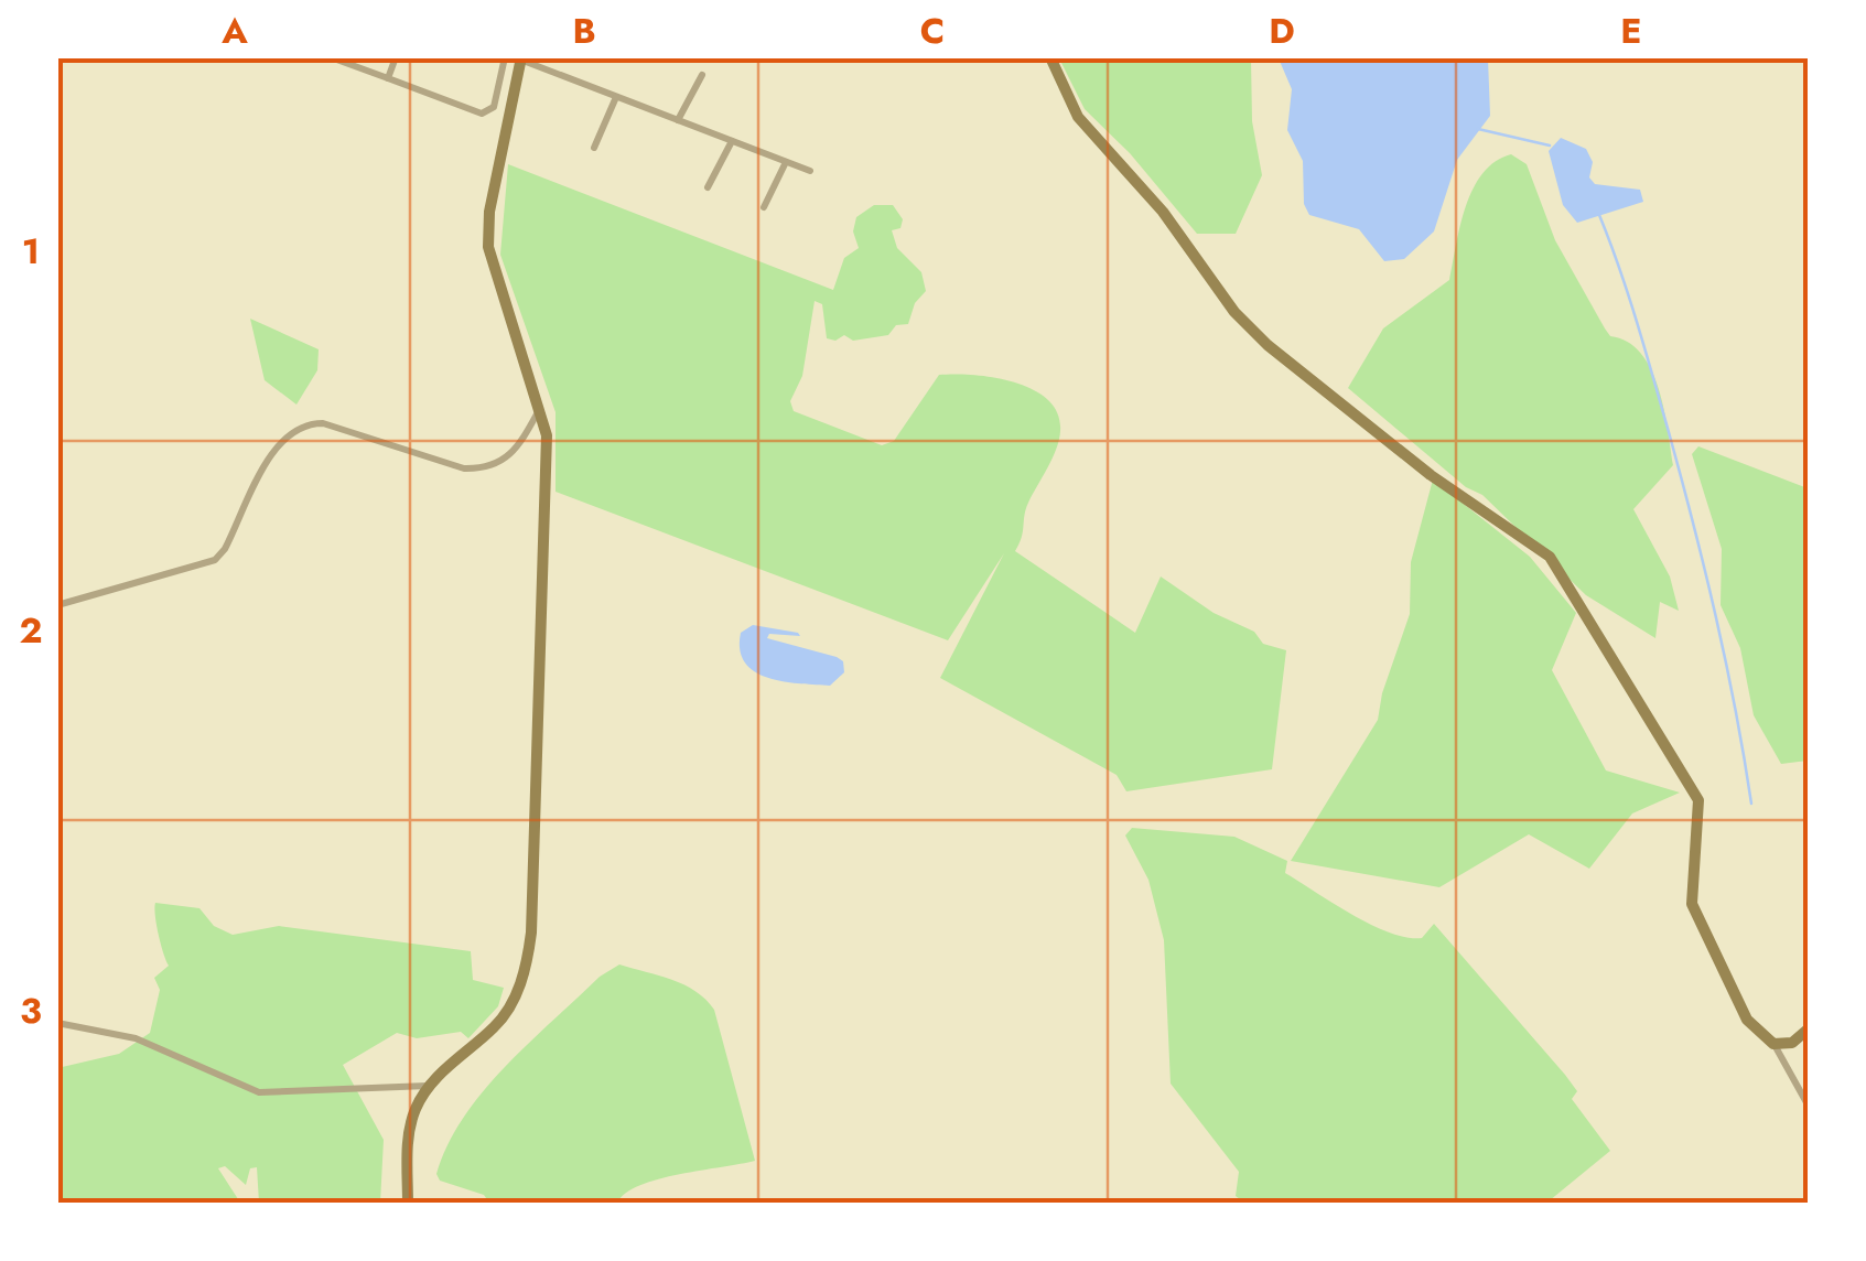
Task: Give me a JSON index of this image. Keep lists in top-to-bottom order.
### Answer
{
  "grid": {
    "columns": [
      "A",
      "B",
      "C",
      "D",
      "E"
    ],
    "rows": ["1", "2", "3"]
  }
}
